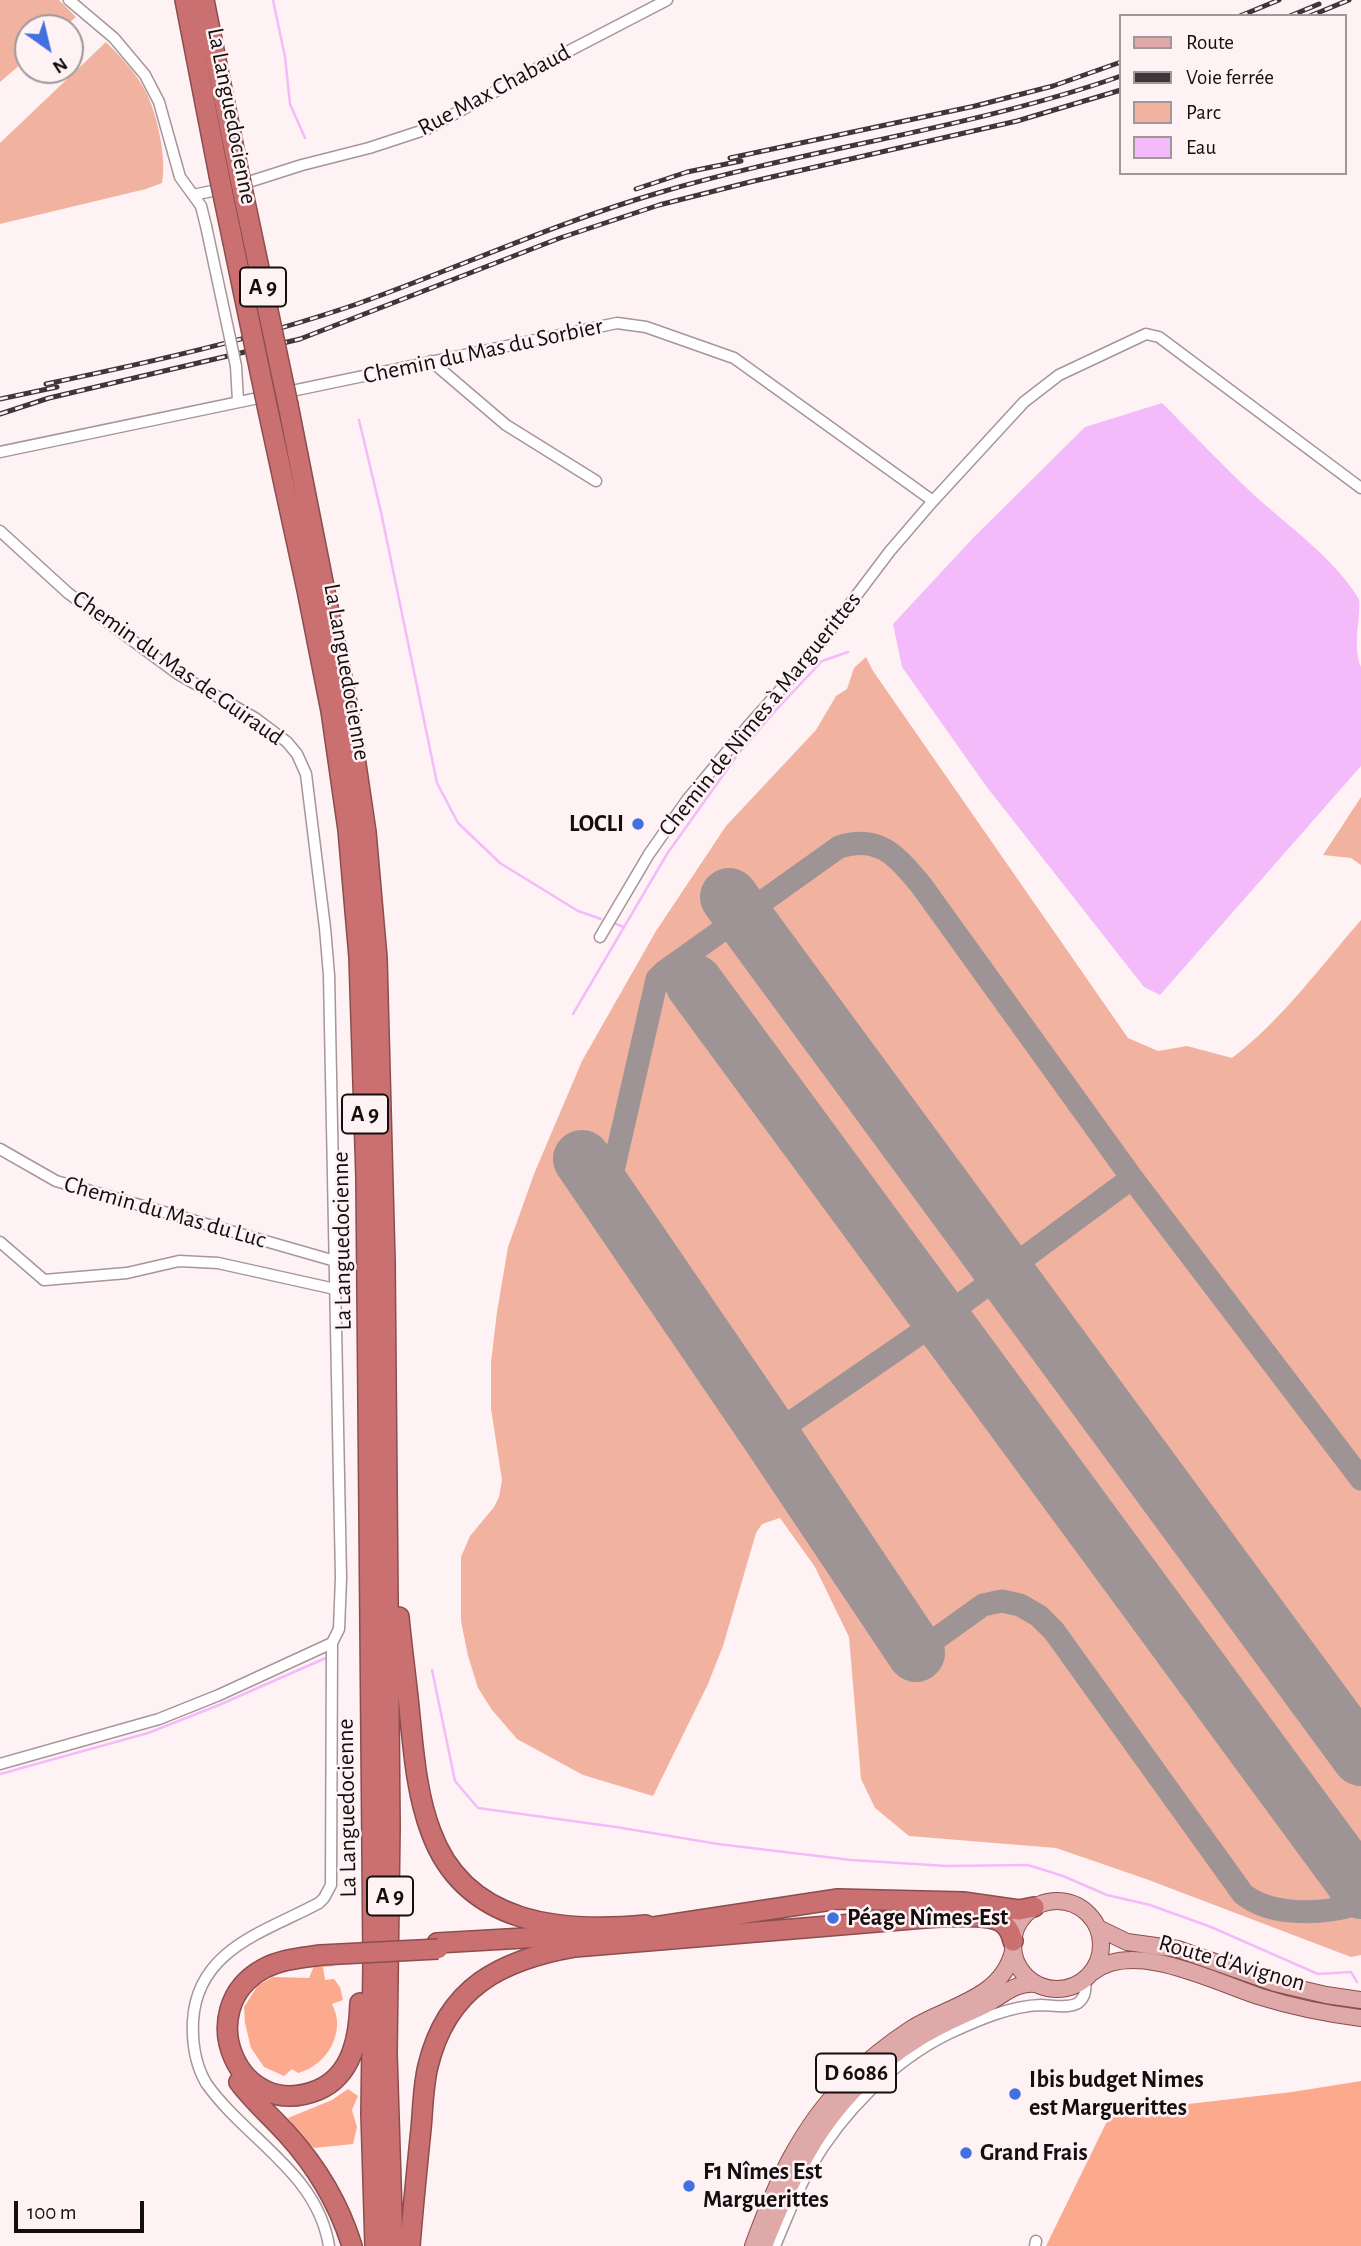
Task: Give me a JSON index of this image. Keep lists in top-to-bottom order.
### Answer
{
  "streets": {
    "highway": ["La Languedocienne", "A 9"],
    "main road": ["Route d'Avignon", "D 6086"],
    "street": [
      "Rue Max Chabaud",
      "Chemin du Mas du Sorbier",
      "Chemin du Mas de Guiraud",
      "Chemin de Nîmes à Marguerittes",
      "Chemin du Mas du Luc"
    ]
  },
  "crossings": [
    ["Chemin du Mas du Sorbier", "Chemin de Nîmes à Marguerittes"],
    ["Chemin du Mas de Guiraud", "Chemin du Mas du Luc"],
    ["Route d'Avignon", "D 6086"]
  ],
  "places": [
    "LOCLI",
    "Péage Nîmes-Est",
    "Ibis budget Nimes est Marguerittes",
    "Grand Frais",
    "F1 Nîmes Est Marguerittes"
  ],
  "legend": [
    "Route",
    "Voie ferrée",
    "Parc",
    "Eau"
  ],
  "scale_bar": "100 m",
  "north": "bottom right"
}
